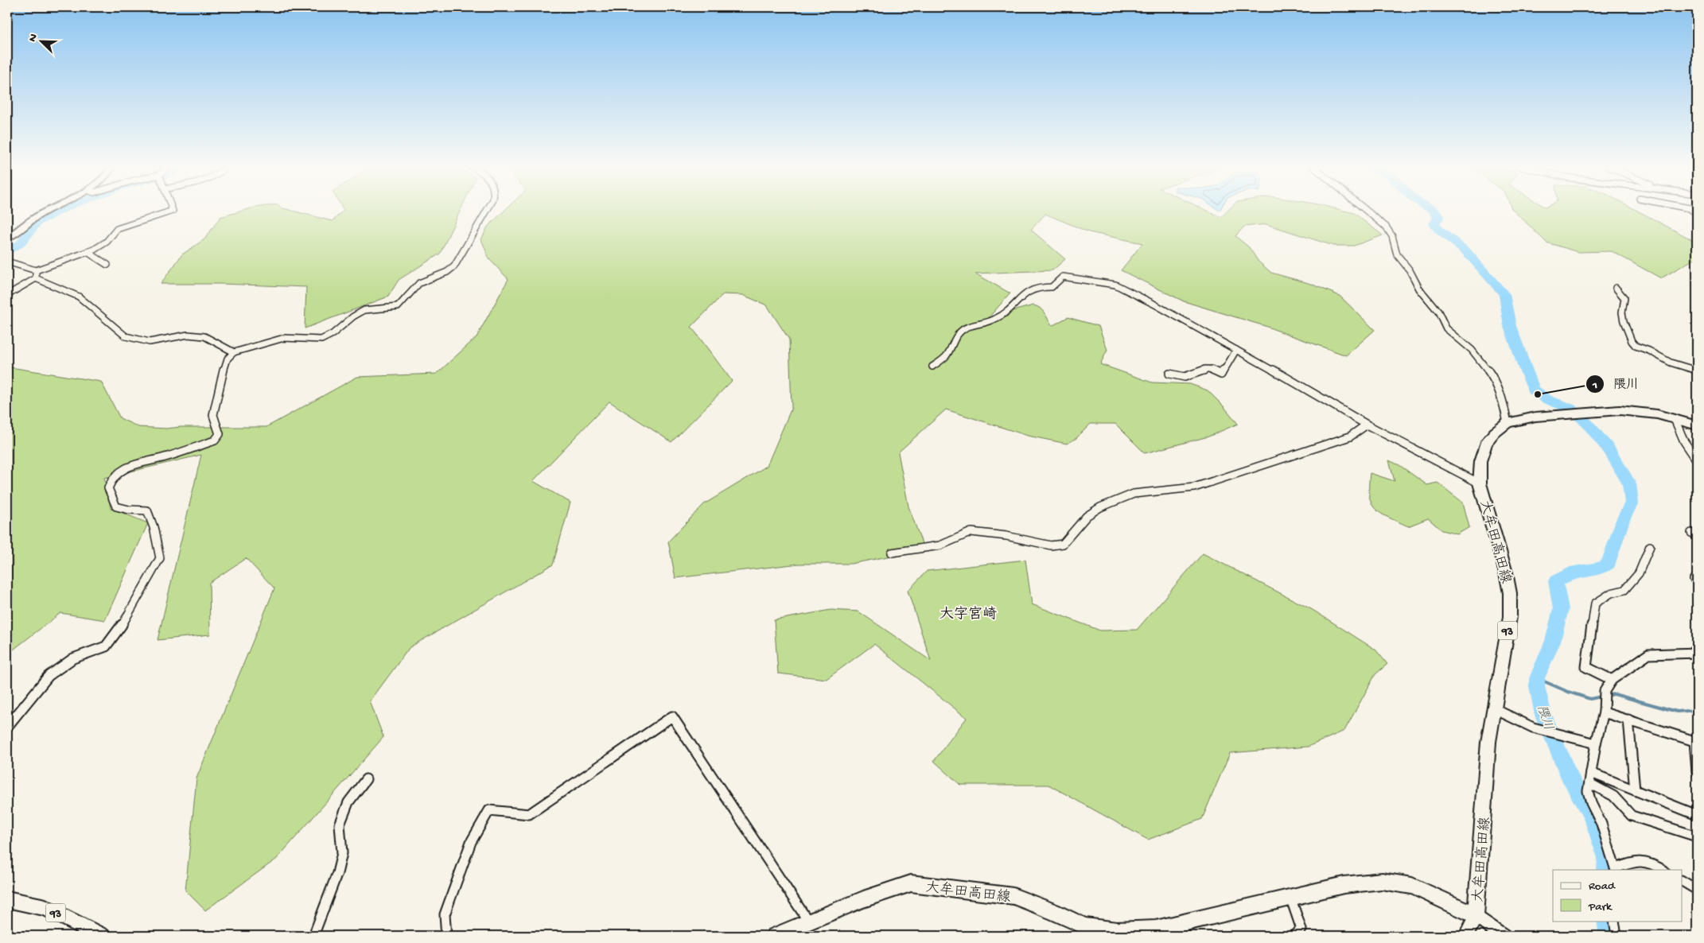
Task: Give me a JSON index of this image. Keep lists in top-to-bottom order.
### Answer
{
  "streets": {
    "main road": ["大牟田高田線", "93"]
  },
  "districts": ["大字宮崎"],
  "water": ["隈川"],
  "places": ["隈川"],
  "legend": ["Road", "Park"],
  "north": "top left"
}
